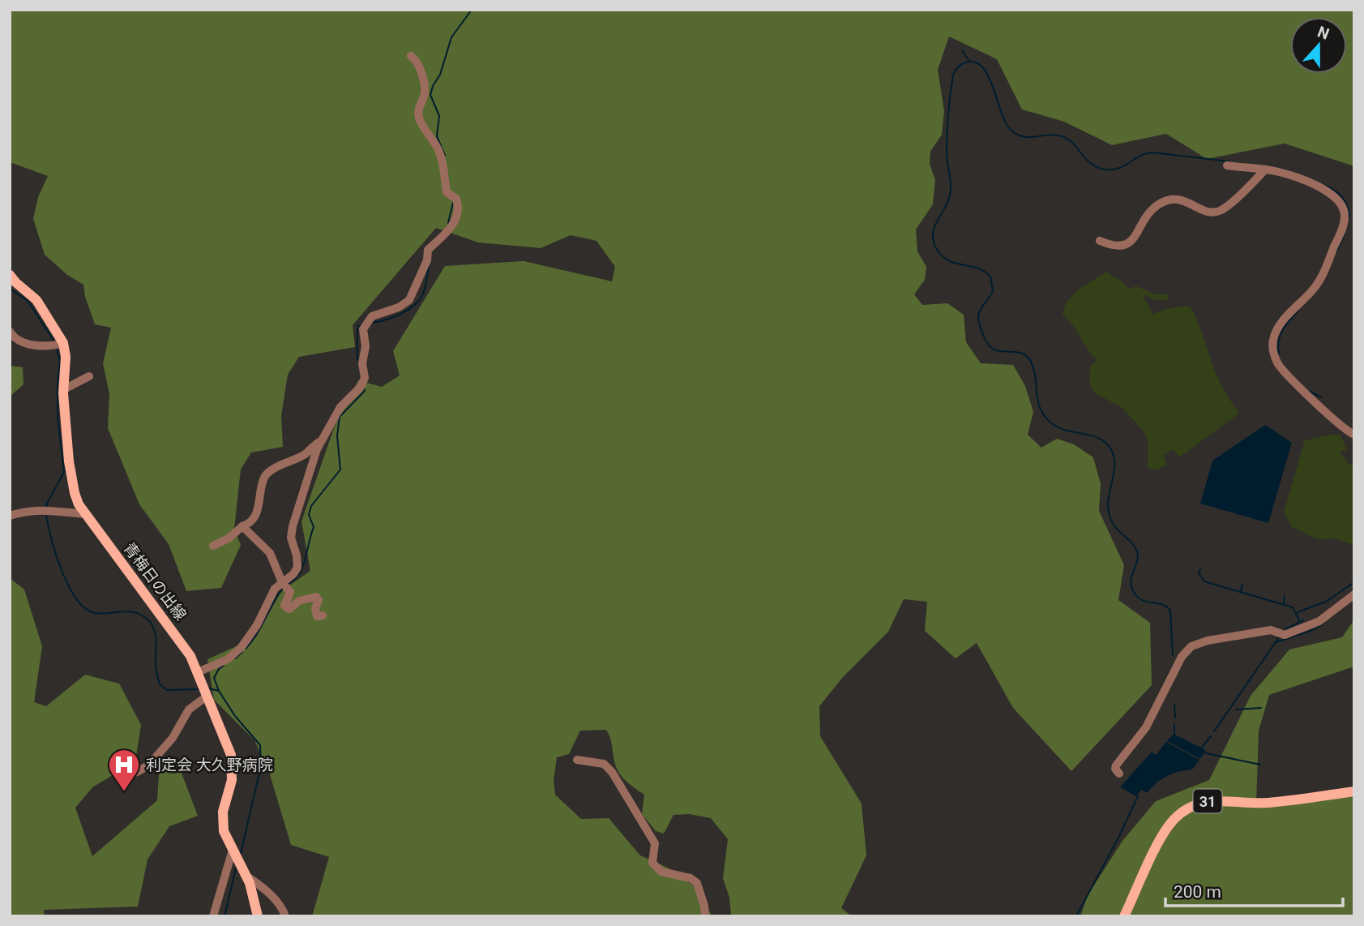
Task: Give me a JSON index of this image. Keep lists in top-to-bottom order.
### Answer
{
  "streets": {
    "main road": ["青梅日の出線", "31"]
  },
  "places": {
    "hospital": ["利定会 大久野病院"]
  },
  "scale_bar": "200 m",
  "north": "top"
}
